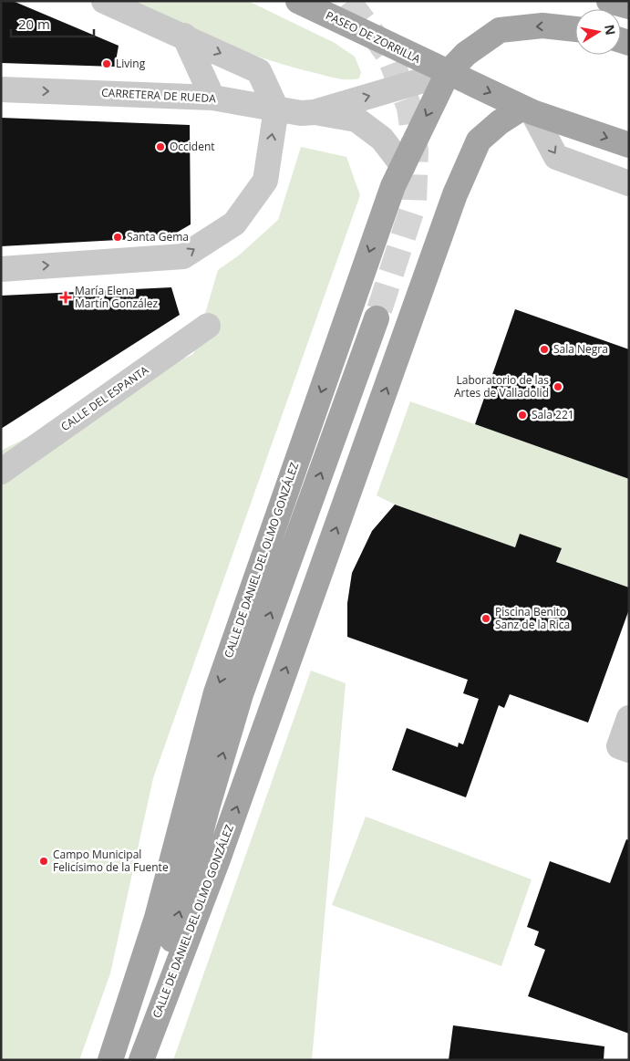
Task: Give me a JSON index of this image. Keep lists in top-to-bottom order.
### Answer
{
  "streets": {
    "main road": ["PASEO DE ZORRILLA", "CALLE DE DANIEL DEL OLMO GONZÁLEZ"],
    "street": ["CARRETERA DE RUEDA", "CALLE DEL ESPANTA"]
  },
  "crossings": [
    ["PASEO DE ZORRILLA", "CARRETERA DE RUEDA"],
    ["PASEO DE ZORRILLA", "CALLE DE DANIEL DEL OLMO GONZÁLEZ"],
    ["CARRETERA DE RUEDA", "CALLE DE DANIEL DEL OLMO GONZÁLEZ"]
  ],
  "one_way": ["PASEO DE ZORRILLA", "CARRETERA DE RUEDA"],
  "places": {
    "other": [
      "Living",
      "Occident",
      "Santa Gema",
      "Sala Negra",
      "Laboratorio de las Artes de Valladolid",
      "Sala 221",
      "Piscina Benito Sanz de la Rica",
      "Campo Municipal Felicísimo de la Fuente"
    ],
    "health": ["María Elena Martín González"]
  },
  "scale_bar": "20 m",
  "north": "right"
}
